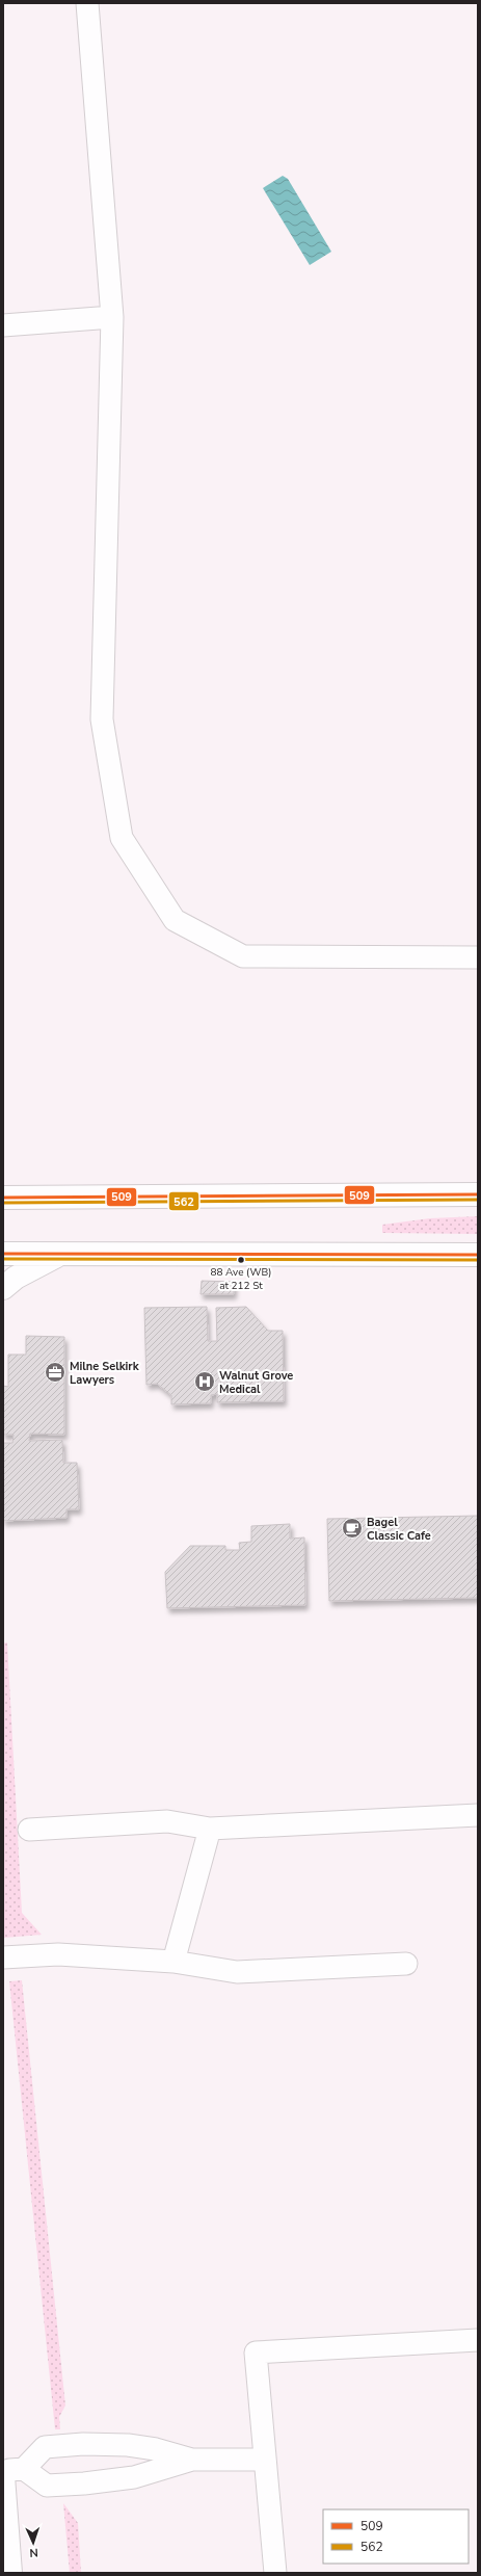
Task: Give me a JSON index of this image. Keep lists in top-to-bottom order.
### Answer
{
  "places": {
    "other": ["88 Ave (WB) at 212 St"],
    "office": ["Milne Selkirk Lawyers"],
    "hospital": ["Walnut Grove Medical"],
    "cafe": ["Bagel Classic Cafe"]
  },
  "lines": ["transit line 509", "transit line 562"],
  "legend": ["509", "562"],
  "north": "bottom"
}
